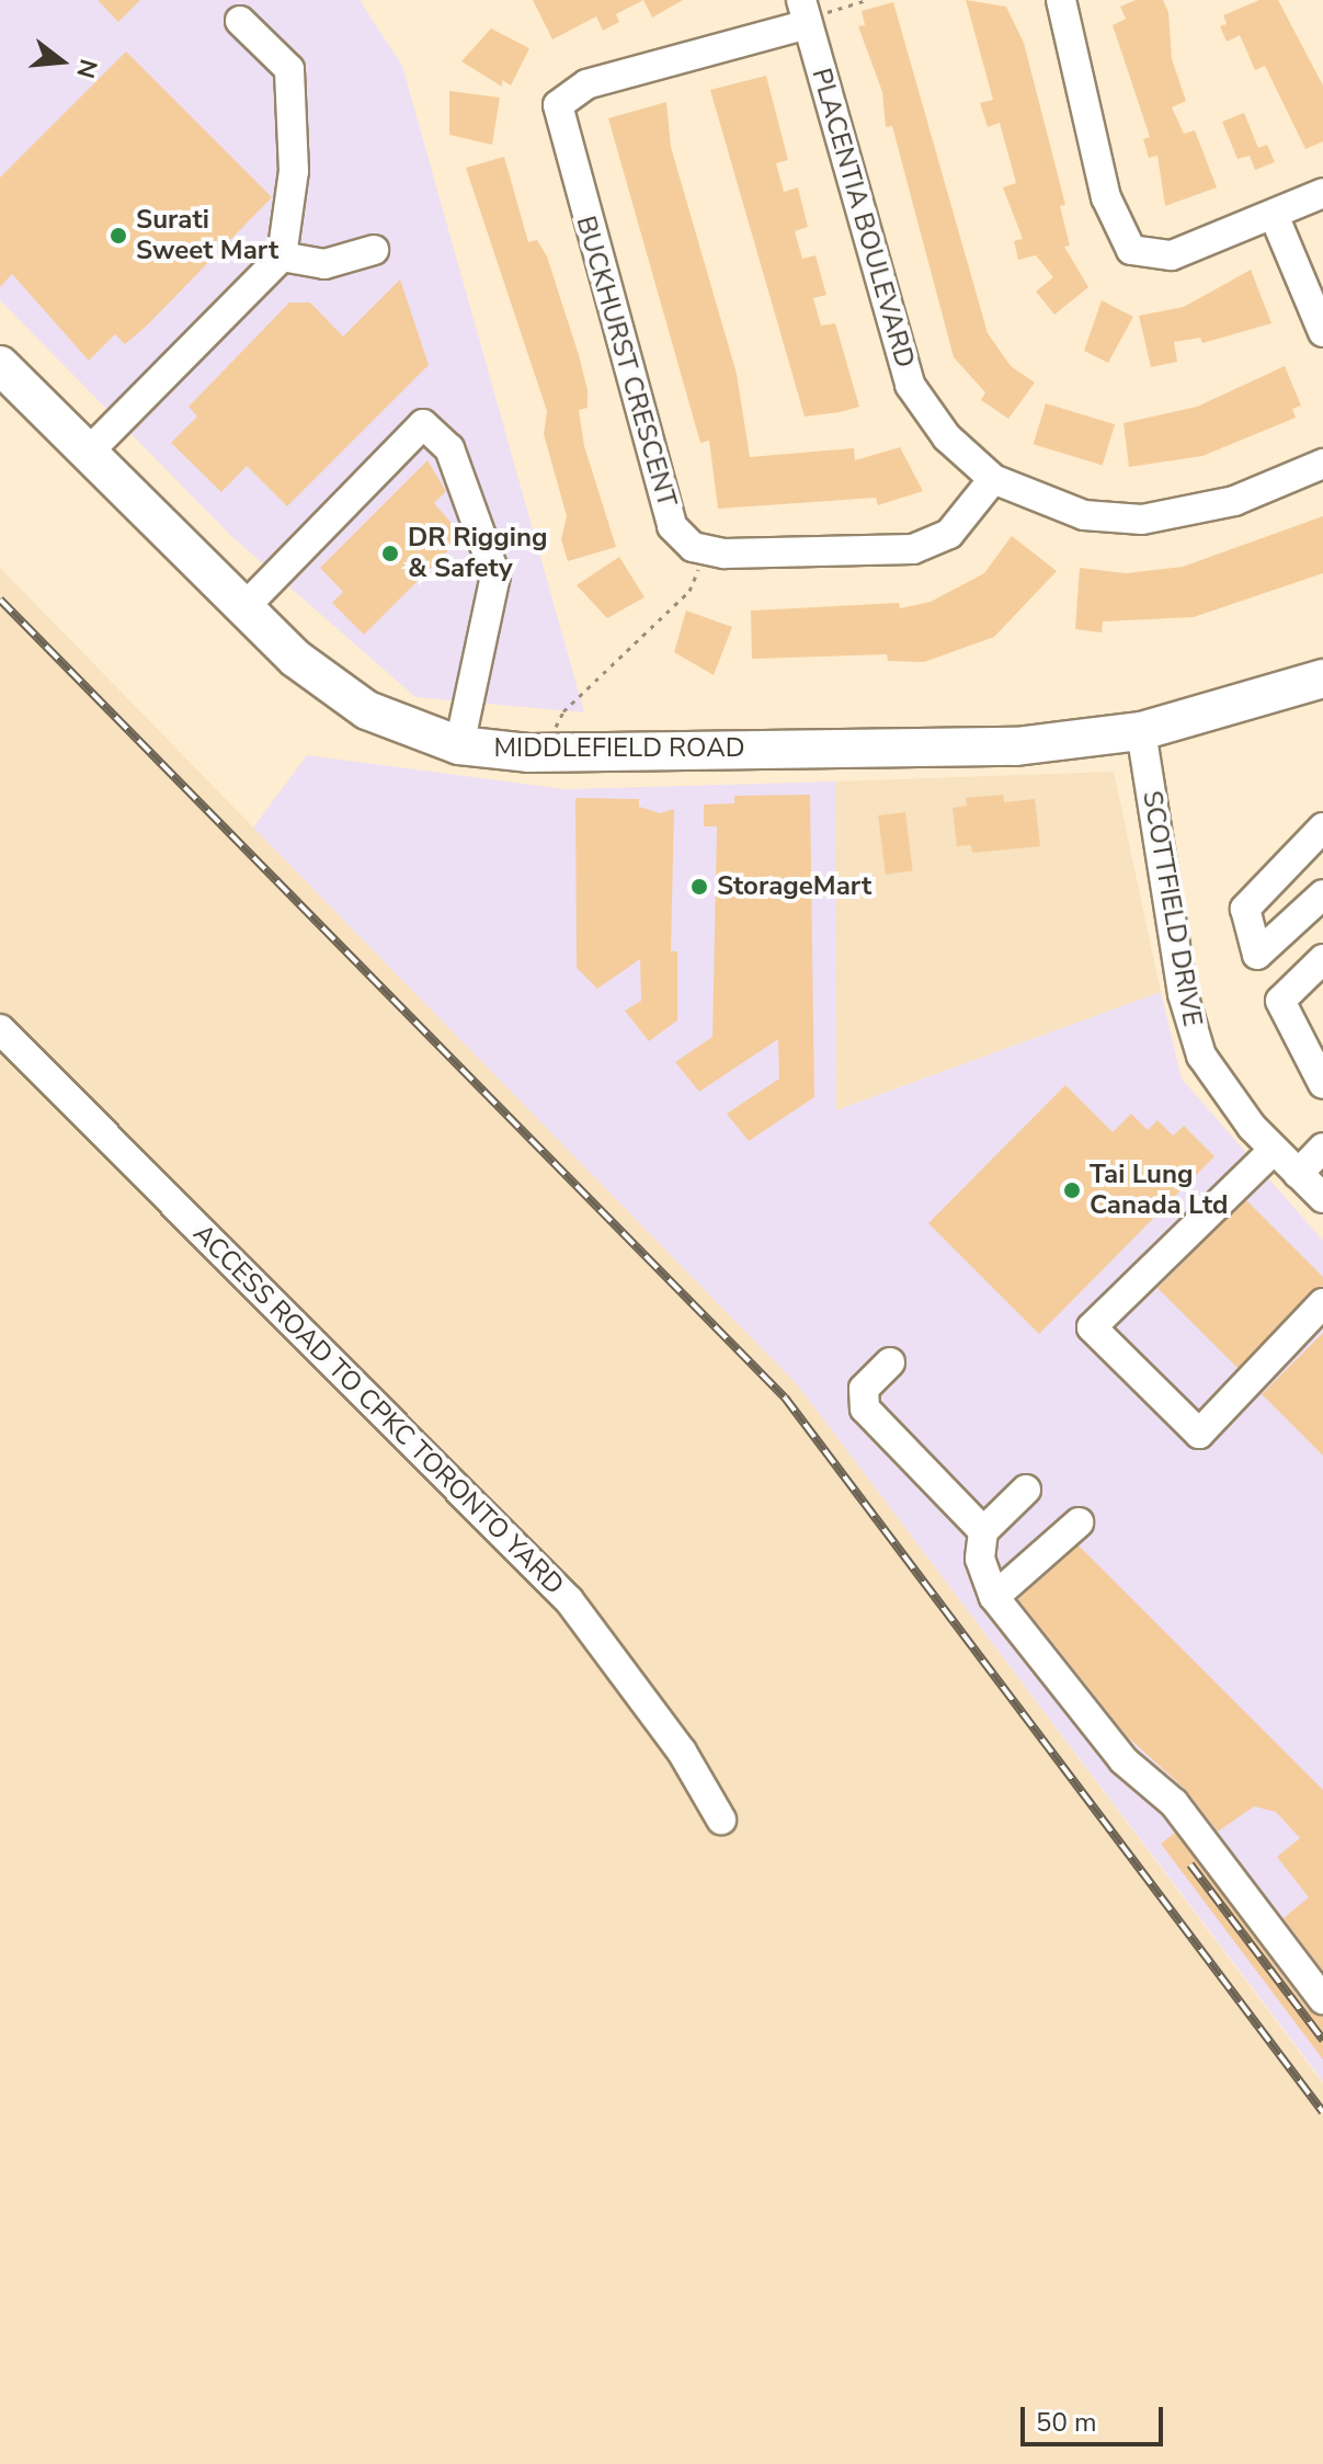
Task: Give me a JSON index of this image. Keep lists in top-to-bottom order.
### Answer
{
  "streets": {
    "main road": ["MIDDLEFIELD ROAD"],
    "street": [
      "PLACENTIA BOULEVARD",
      "BUCKHURST CRESCENT",
      "SCOTTFIELD DRIVE",
      "ACCESS ROAD TO CPKC TORONTO YARD"
    ]
  },
  "crossings": [
    ["PLACENTIA BOULEVARD", "BUCKHURST CRESCENT"],
    ["MIDDLEFIELD ROAD", "SCOTTFIELD DRIVE"]
  ],
  "places": [
    "Surati Sweet Mart",
    "DR Rigging & Safety",
    "StorageMart",
    "Tai Lung Canada Ltd"
  ],
  "scale_bar": "50 m",
  "north": "right"
}
